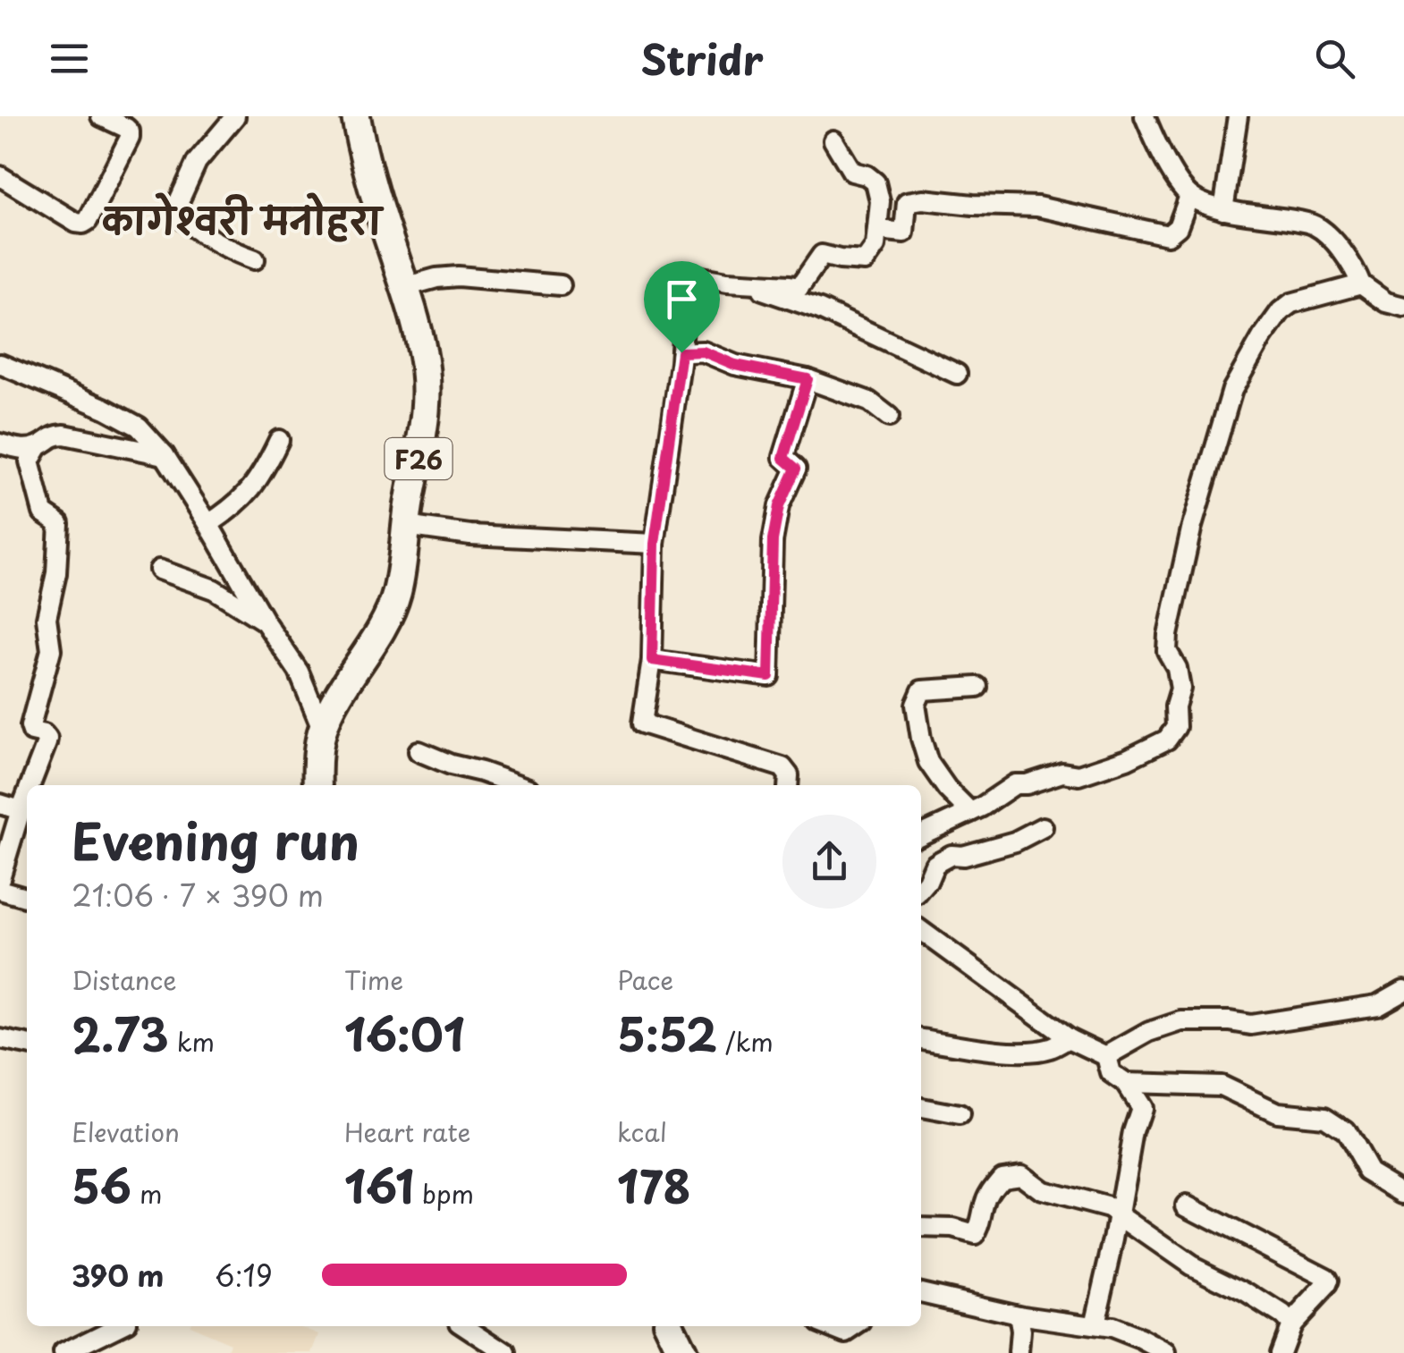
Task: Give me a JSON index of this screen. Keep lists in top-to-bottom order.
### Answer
{
  "streets": {
    "main road": ["F26"]
  },
  "districts": ["कागेश्वरी मनोहरा"],
  "page": {
    "header": "Stridr",
    "heading": ["Evening run", "21:06 · 7 × 390 m"],
    "stats": [
      ["Distance", "2.73 km"],
      ["Time", "16:01"],
      ["Pace", "5:52 /km"],
      ["Elevation", "56 m"],
      ["Heart rate", "161 bpm"],
      ["kcal", "178"]
    ],
    "list": [
      {
        "name": "390 m",
        "note": "6:19"
      }
    ]
  }
}
